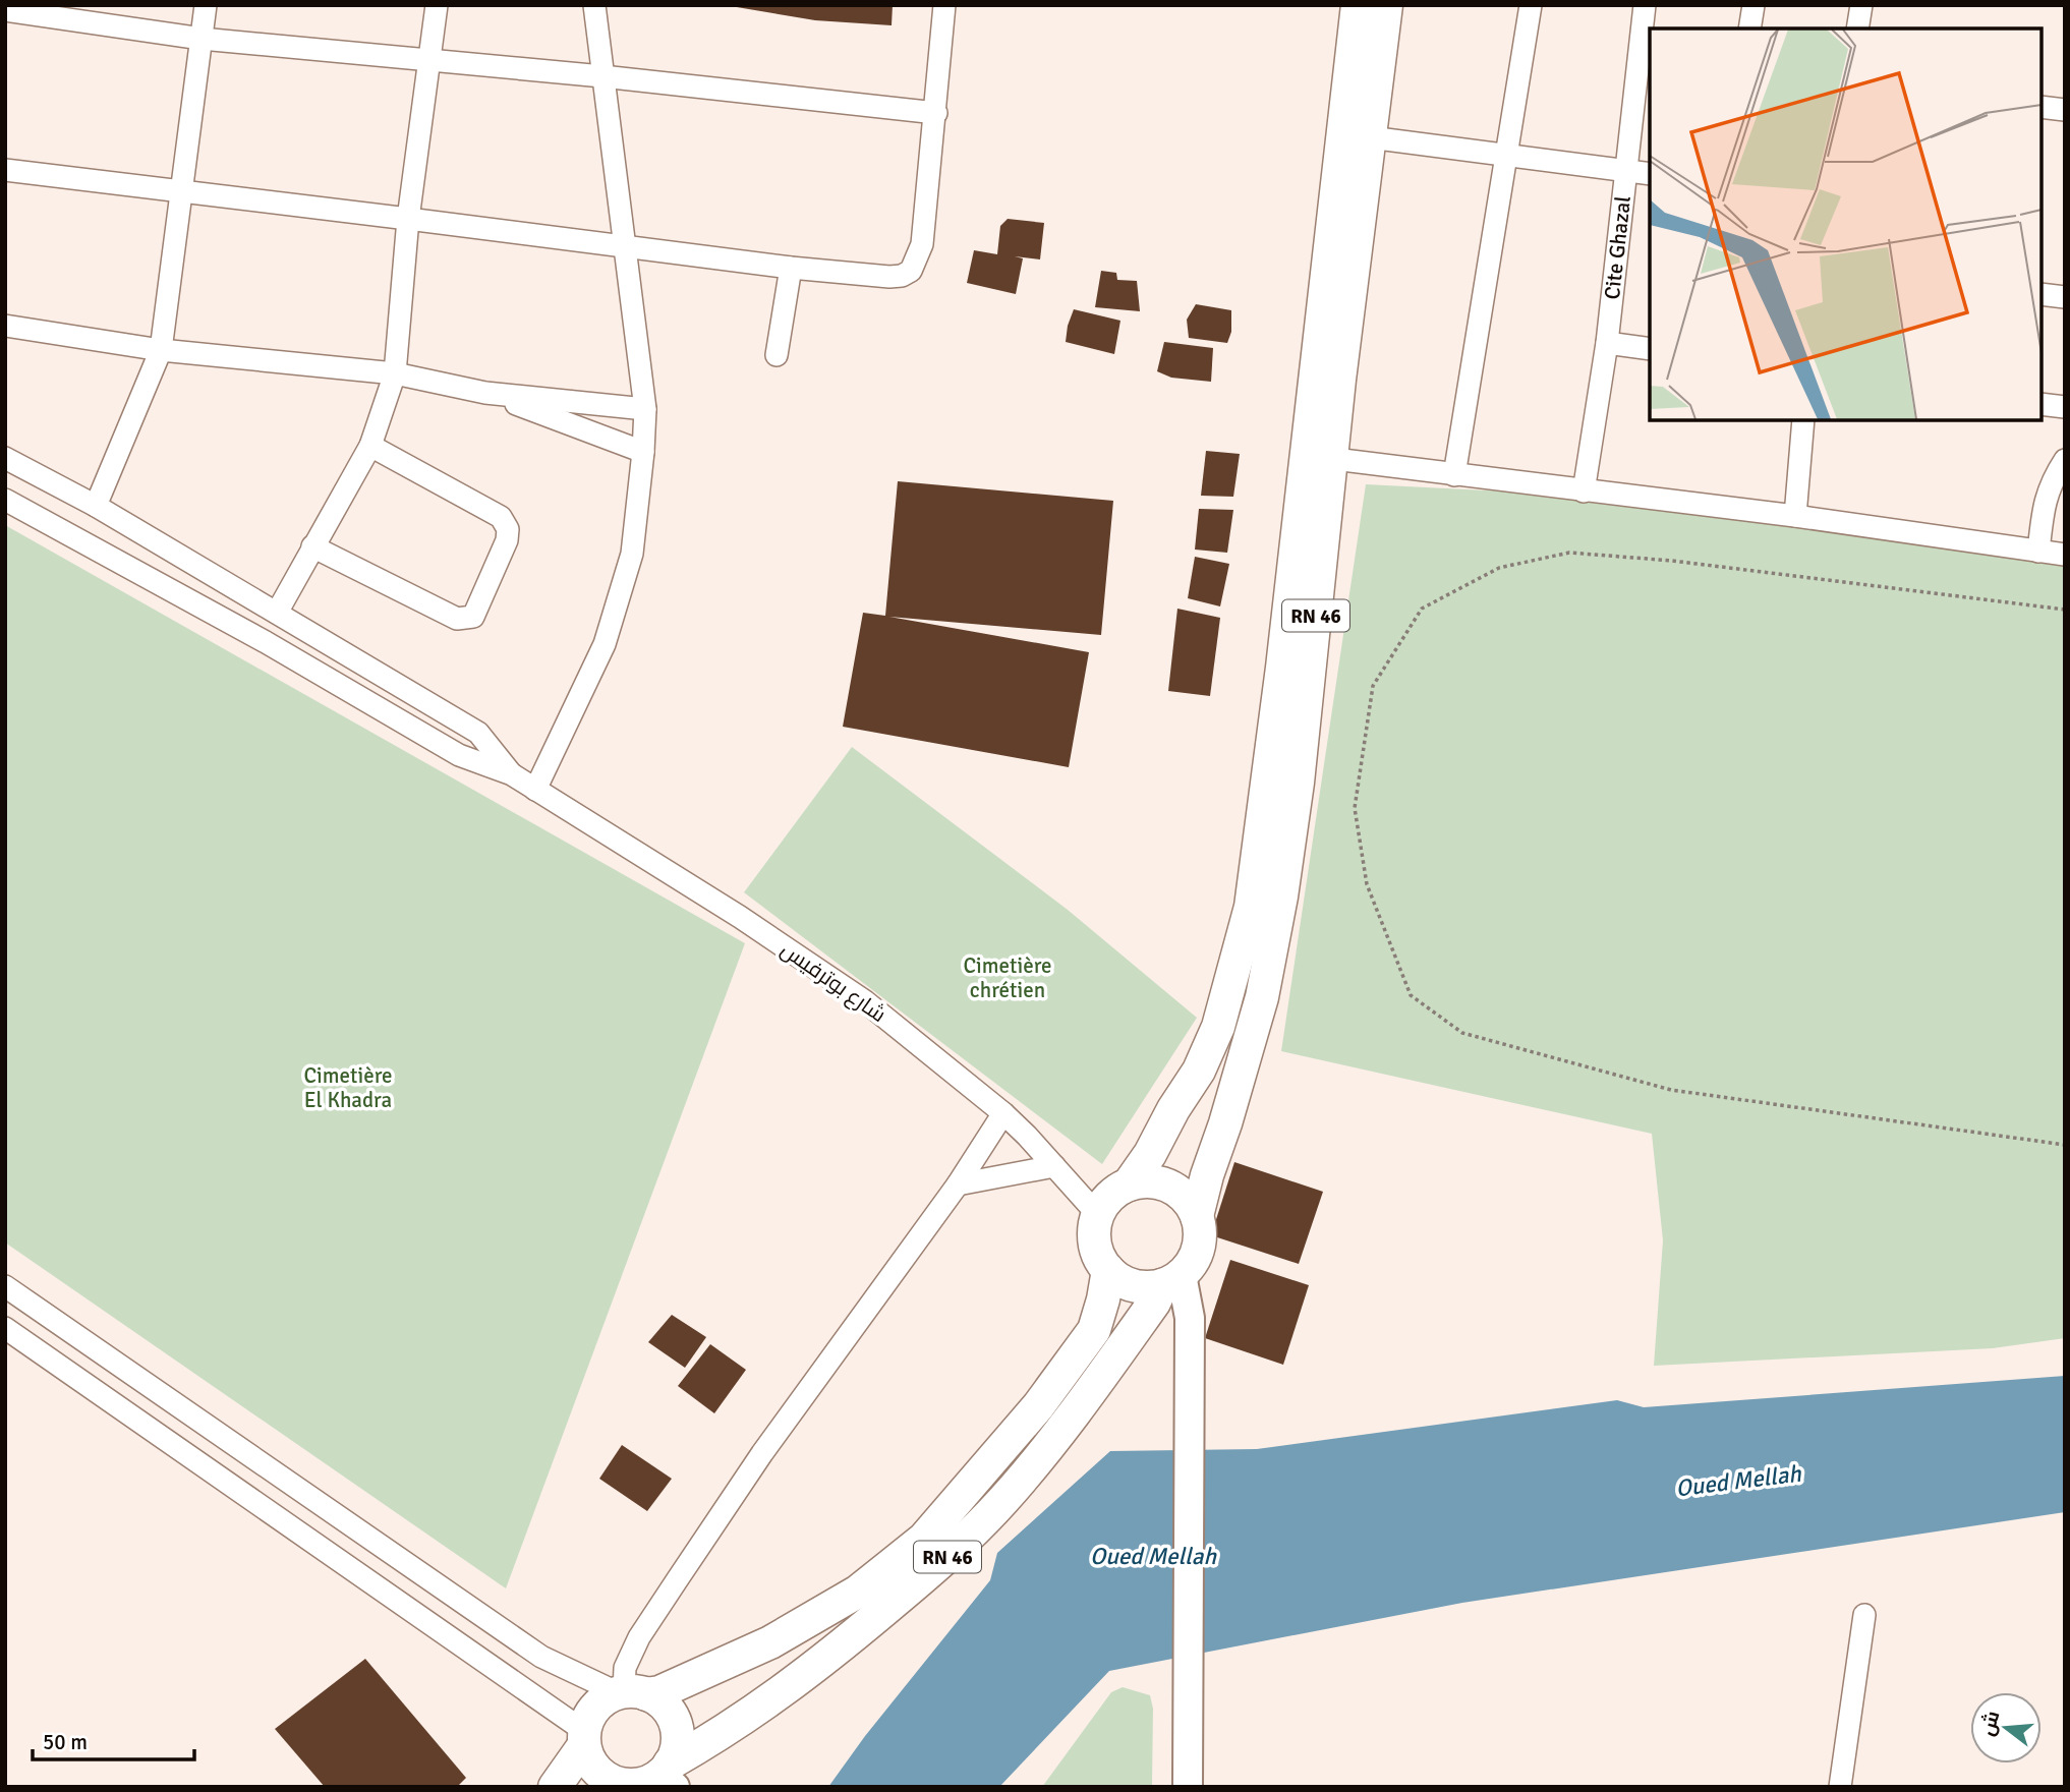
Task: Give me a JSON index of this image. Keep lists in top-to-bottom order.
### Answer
{
  "streets": {
    "highway": ["RN 46"],
    "street": ["Cite Ghazal", "شارع بوترفيس"]
  },
  "crossings": [
    ["RN 46", "شارع بوترفيس"]
  ],
  "water": ["Oued Mellah"],
  "parks": ["Cimetière chrétien", "Cimetière El Khadra"],
  "scale_bar": "50 m",
  "north": "left"
}
